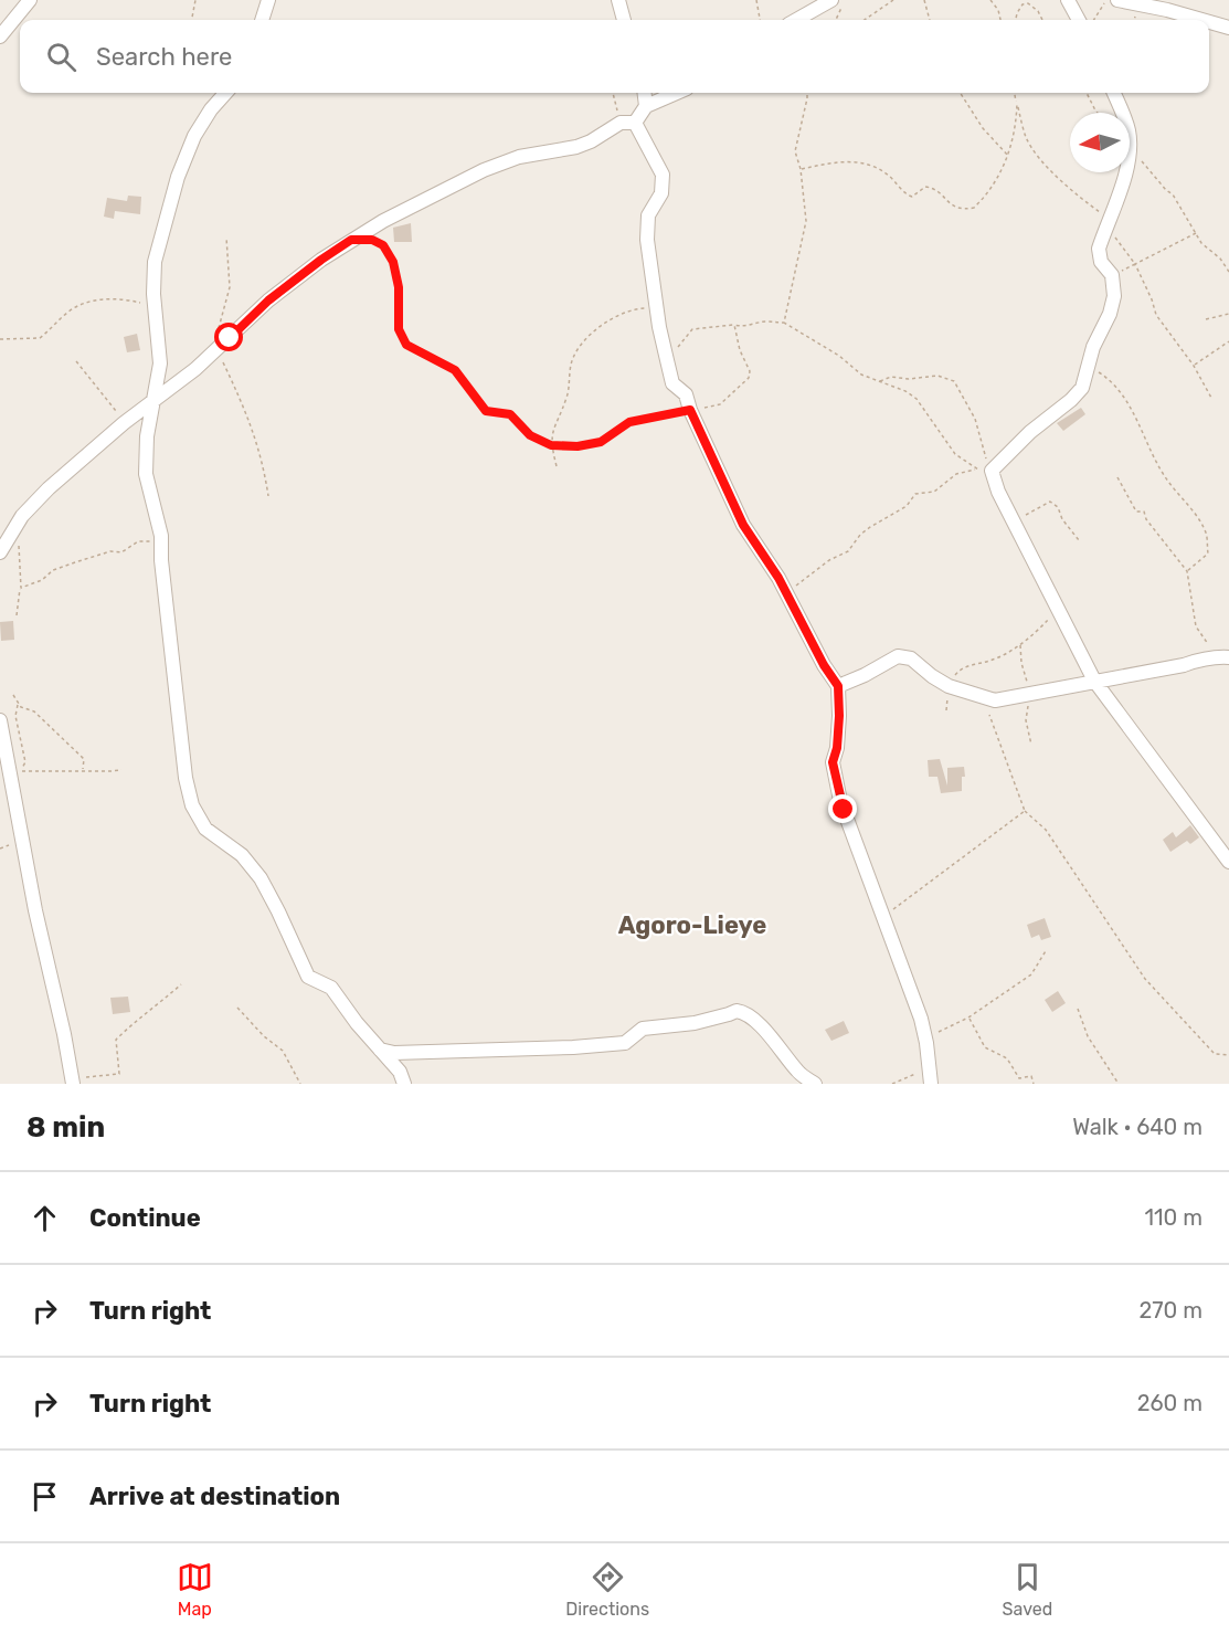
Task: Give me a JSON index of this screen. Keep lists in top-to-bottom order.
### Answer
{
  "districts": ["Agoro-Lieye"],
  "north": "left",
  "page": {
    "search": "Search here",
    "heading": ["8 min", "Walk · 640 m"],
    "list": [
      ["Continue", "110 m"],
      ["Turn right", "270 m"],
      ["Turn right", "260 m"],
      "Arrive at destination"
    ],
    "nav": ["Map", "Directions", "Saved"]
  }
}
